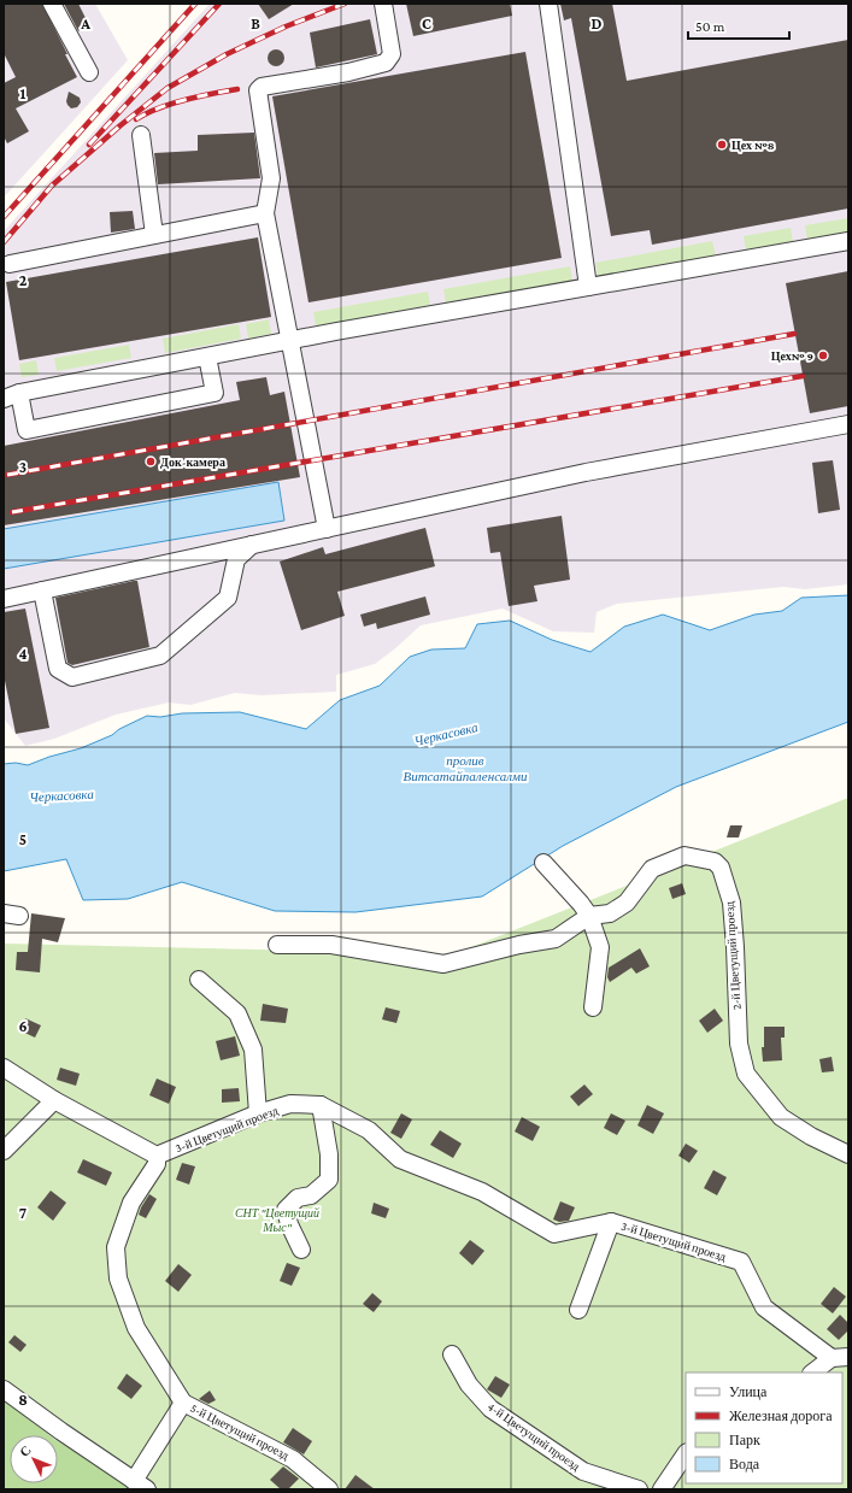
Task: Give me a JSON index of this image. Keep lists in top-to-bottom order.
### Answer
{
  "streets": {
    "street": [
      "2-й Цветущий проезд",
      "3-й Цветущий проезд",
      "5-й Цветущий проезд",
      "4-й Цветущий проезд"
    ]
  },
  "crossings": [
    ["3-й Цветущий проезд", "5-й Цветущий проезд"]
  ],
  "water": ["Черкасовка", "пролив Витсатайпаленсалми"],
  "parks": ["СНТ \"Цветущий Мыс\""],
  "places": ["Цех №8", "Цех№ 9", "Док-камера"],
  "legend": [
    "Улица",
    "Железная дорога",
    "Парк",
    "Вода"
  ],
  "scale_bar": "50 m",
  "north": "top left",
  "grid": {
    "columns": [
      "A",
      "B",
      "C",
      "D"
    ],
    "rows": [
      "1",
      "2",
      "3",
      "4",
      "5",
      "6",
      "7",
      "8"
    ]
  }
}
